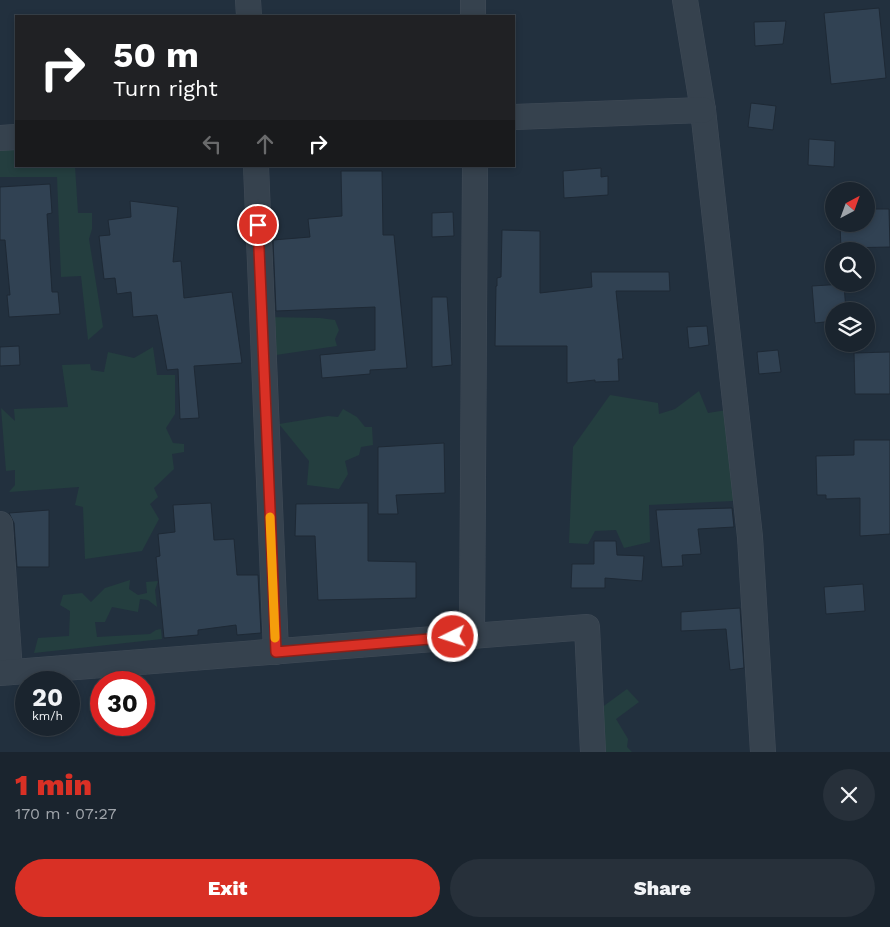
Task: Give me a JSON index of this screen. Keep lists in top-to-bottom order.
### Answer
{
  "north": "top right",
  "page": {
    "turn": ["50 m", "Turn right"],
    "speed": "20 km/h",
    "limit": "30",
    "heading": ["1 min", "170 m · 07:27"],
    "buttons": ["Exit", "Share"]
  }
}
